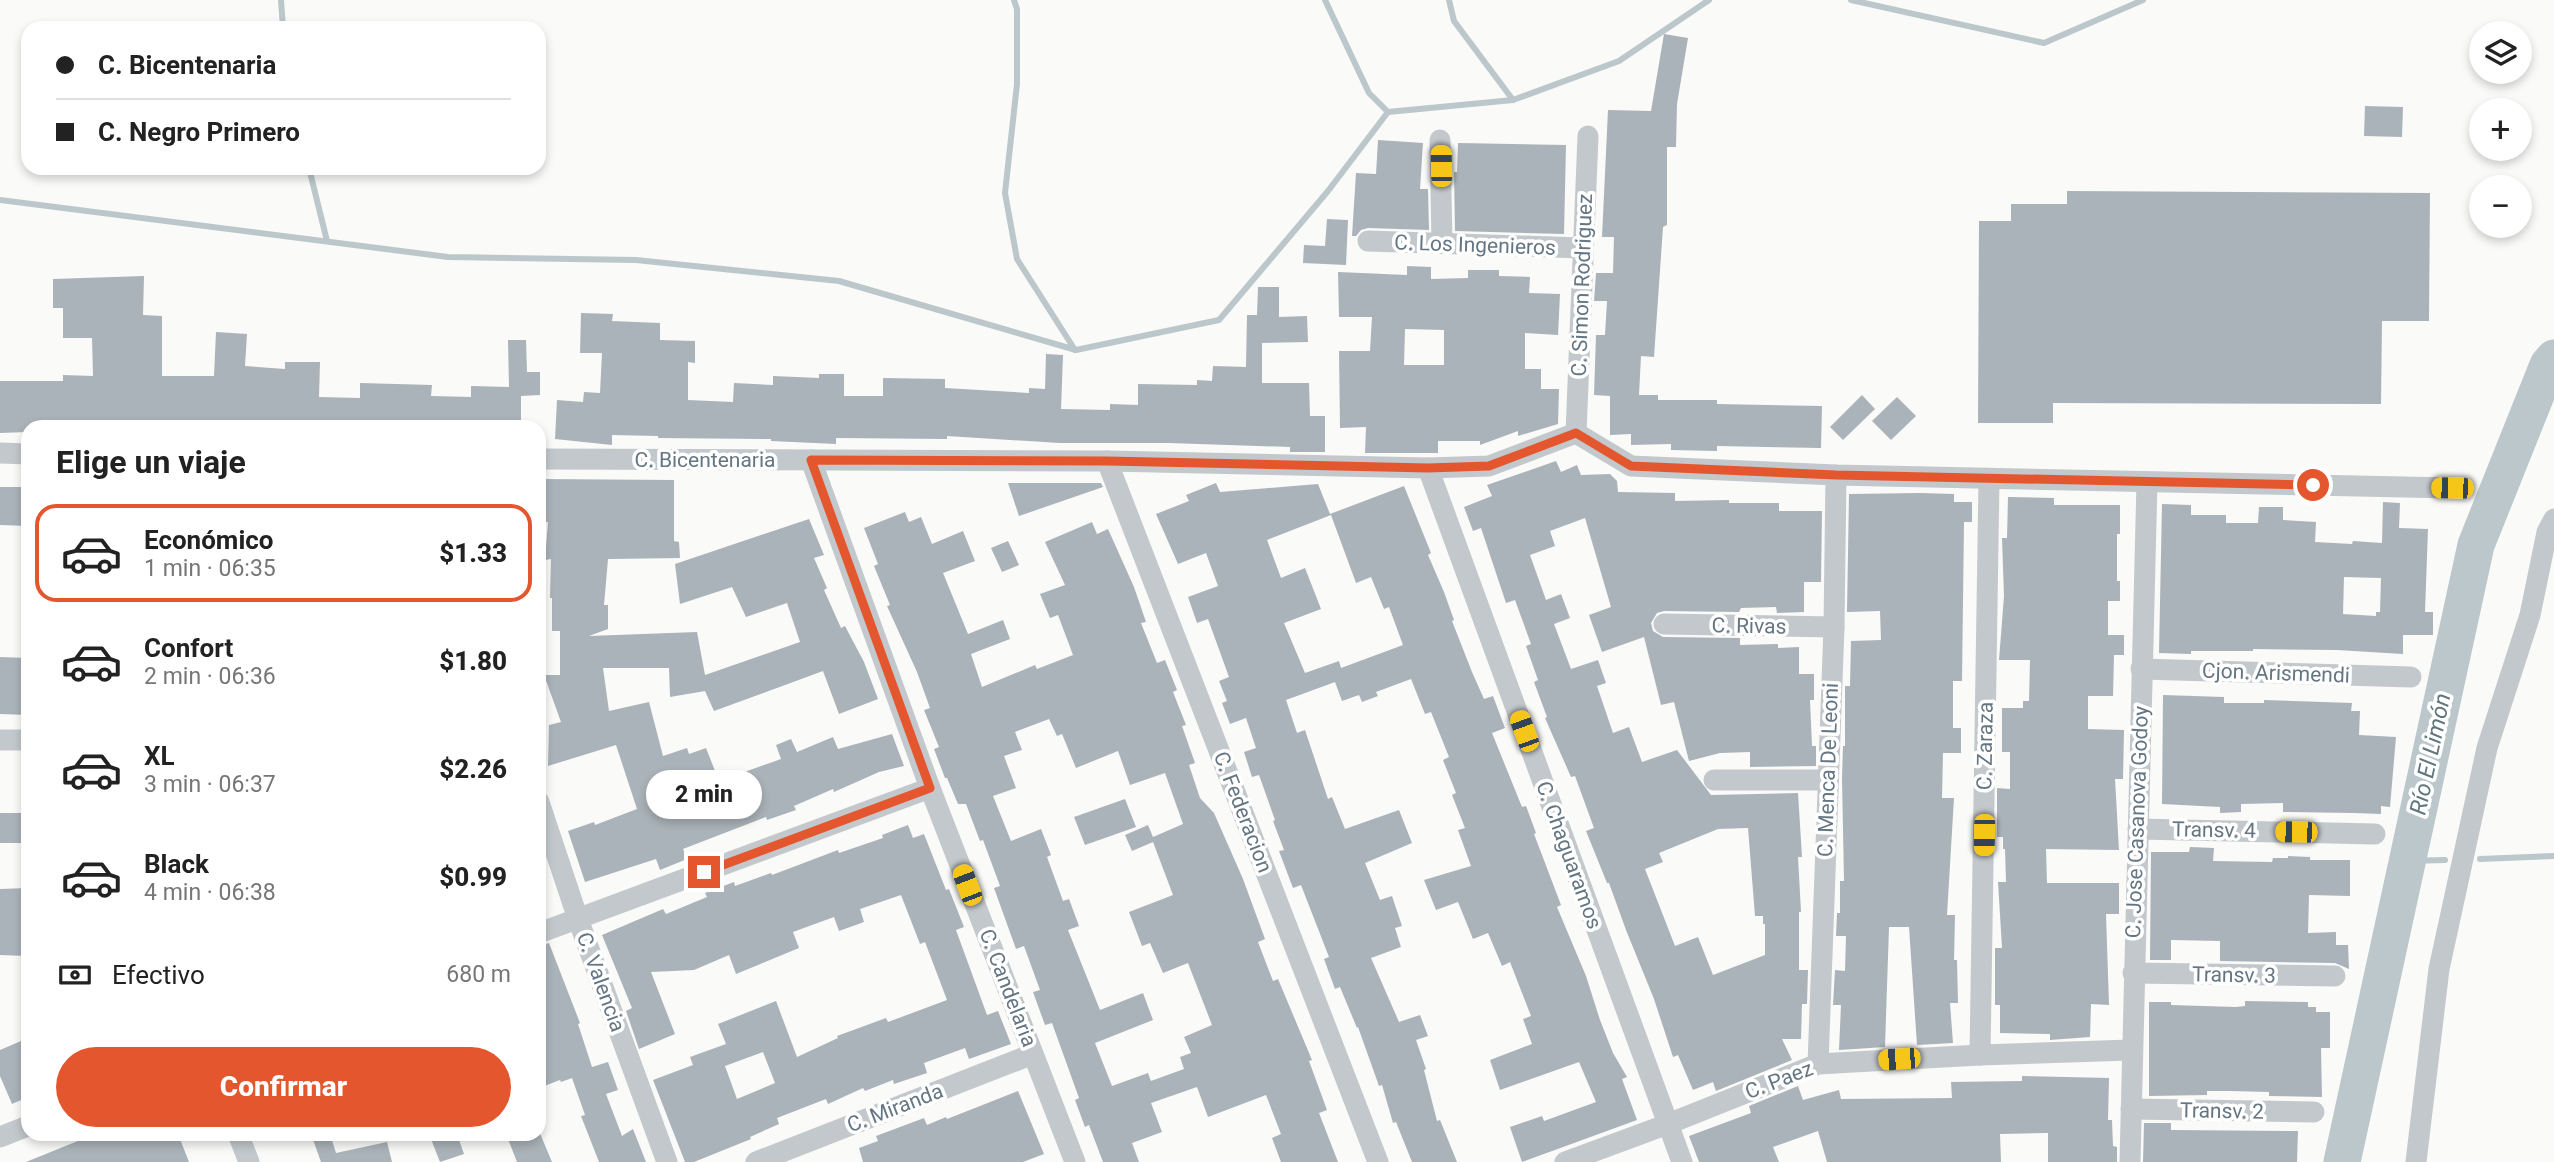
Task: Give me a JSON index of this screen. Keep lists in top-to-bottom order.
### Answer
{
  "streets": {
    "street": [
      "C. Los Ingenieros",
      "C. Simon Rodriguez",
      "C. Bicentenaria",
      "C. Rivas",
      "Cjon. Arismendi",
      "C. Zaraza",
      "C. Menca De Leoni",
      "C. Federacion",
      "C. Jose Casanova Godoy",
      "Transv. 4",
      "C. Chaguaramos",
      "Transv. 3",
      "C. Valencia",
      "C. Candelaria",
      "C. Paez",
      "C. Miranda",
      "Transv. 2"
    ]
  },
  "crossings": [
    ["C. Los Ingenieros", "C. Simon Rodriguez"],
    ["C. Simon Rodriguez", "C. Bicentenaria"],
    ["C. Bicentenaria", "C. Federacion"],
    ["C. Bicentenaria", "C. Chaguaramos"],
    ["C. Bicentenaria", "C. Candelaria"],
    ["C. Rivas", "C. Menca De Leoni"],
    ["Cjon. Arismendi", "C. Jose Casanova Godoy"],
    ["C. Zaraza", "C. Paez"],
    ["C. Menca De Leoni", "C. Paez"],
    ["C. Jose Casanova Godoy", "Transv. 4"],
    ["C. Jose Casanova Godoy", "Transv. 3"],
    ["C. Jose Casanova Godoy", "C. Paez"],
    ["C. Jose Casanova Godoy", "Transv. 2"],
    ["C. Chaguaramos", "C. Paez"],
    ["C. Candelaria", "C. Miranda"]
  ],
  "water": ["Río El Limón"],
  "page": {
    "map_buttons": ["+", "−"],
    "banner": ["C. Bicentenaria", "C. Negro Primero"],
    "heading": "Elige un viaje",
    "list": [
      {
        "name": "Económico",
        "note": "1 min · 06:35",
        "value": "$1.33"
      },
      {
        "name": "Confort",
        "note": "2 min · 06:36",
        "value": "$1.80"
      },
      {
        "name": "XL",
        "note": "3 min · 06:37",
        "value": "$2.26"
      },
      {
        "name": "Black",
        "note": "4 min · 06:38",
        "value": "$0.99"
      }
    ],
    "bubble": "2 min",
    "pay": ["Efectivo", "680 m"],
    "buttons": "Confirmar"
  }
}
